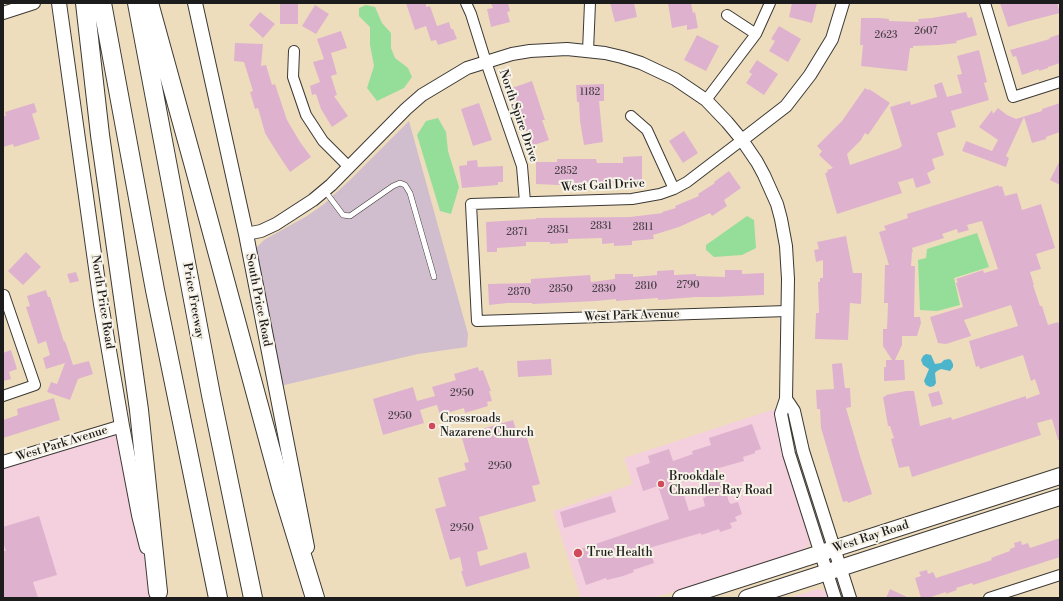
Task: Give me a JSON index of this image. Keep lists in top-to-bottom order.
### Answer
{
  "streets": {
    "highway": ["Price Freeway"],
    "main road": ["South Price Road", "North Price Road", "West Ray Road"],
    "street": ["North Spire Drive", "West Gail Drive", "West Park Avenue"]
  },
  "crossings": [
    ["North Spire Drive", "West Gail Drive"],
    ["West Gail Drive", "West Park Avenue"],
    ["North Price Road", "West Park Avenue"]
  ],
  "places": ["Crossroads Nazarene Church", "Brookdale Chandler Ray Road", "True Health"],
  "house_numbers": [
    "2607",
    "2623",
    "1182",
    "2852",
    "2831",
    "2811",
    "2851",
    "2871",
    "2790",
    "2810",
    "2850",
    "2830",
    "2870",
    "2950",
    "2950",
    "2950",
    "2950"
  ]
}
